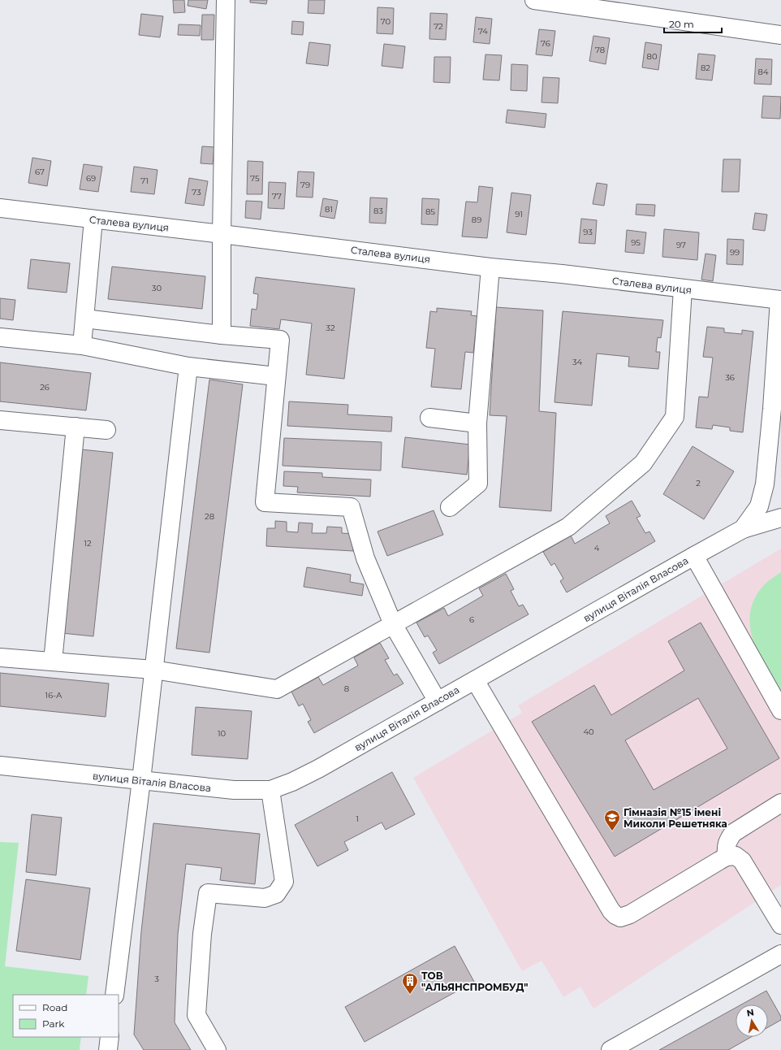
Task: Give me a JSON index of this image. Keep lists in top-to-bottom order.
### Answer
{
  "streets": {
    "street": ["Сталева вулиця", "вулиця Віталія Власова"]
  },
  "places": {
    "school or university": ["Гімназія №15 імені Миколи Решетняка"],
    "building": ["ТОВ \"АЛЬЯНСПРОМБУД\""]
  },
  "house_numbers": [
    "70",
    "72",
    "74",
    "76",
    "78",
    "80",
    "82",
    "84",
    "67",
    "69",
    "75",
    "71",
    "79",
    "73",
    "77",
    "81",
    "83",
    "85",
    "91",
    "89",
    "93",
    "95",
    "97",
    "99",
    "30",
    "32",
    "34",
    "36",
    "26",
    "2",
    "28",
    "12",
    "4",
    "6",
    "8",
    "16-А",
    "40",
    "10",
    "1",
    "3"
  ],
  "legend": ["Road", "Park"],
  "scale_bar": "20 m",
  "north": "top"
}
